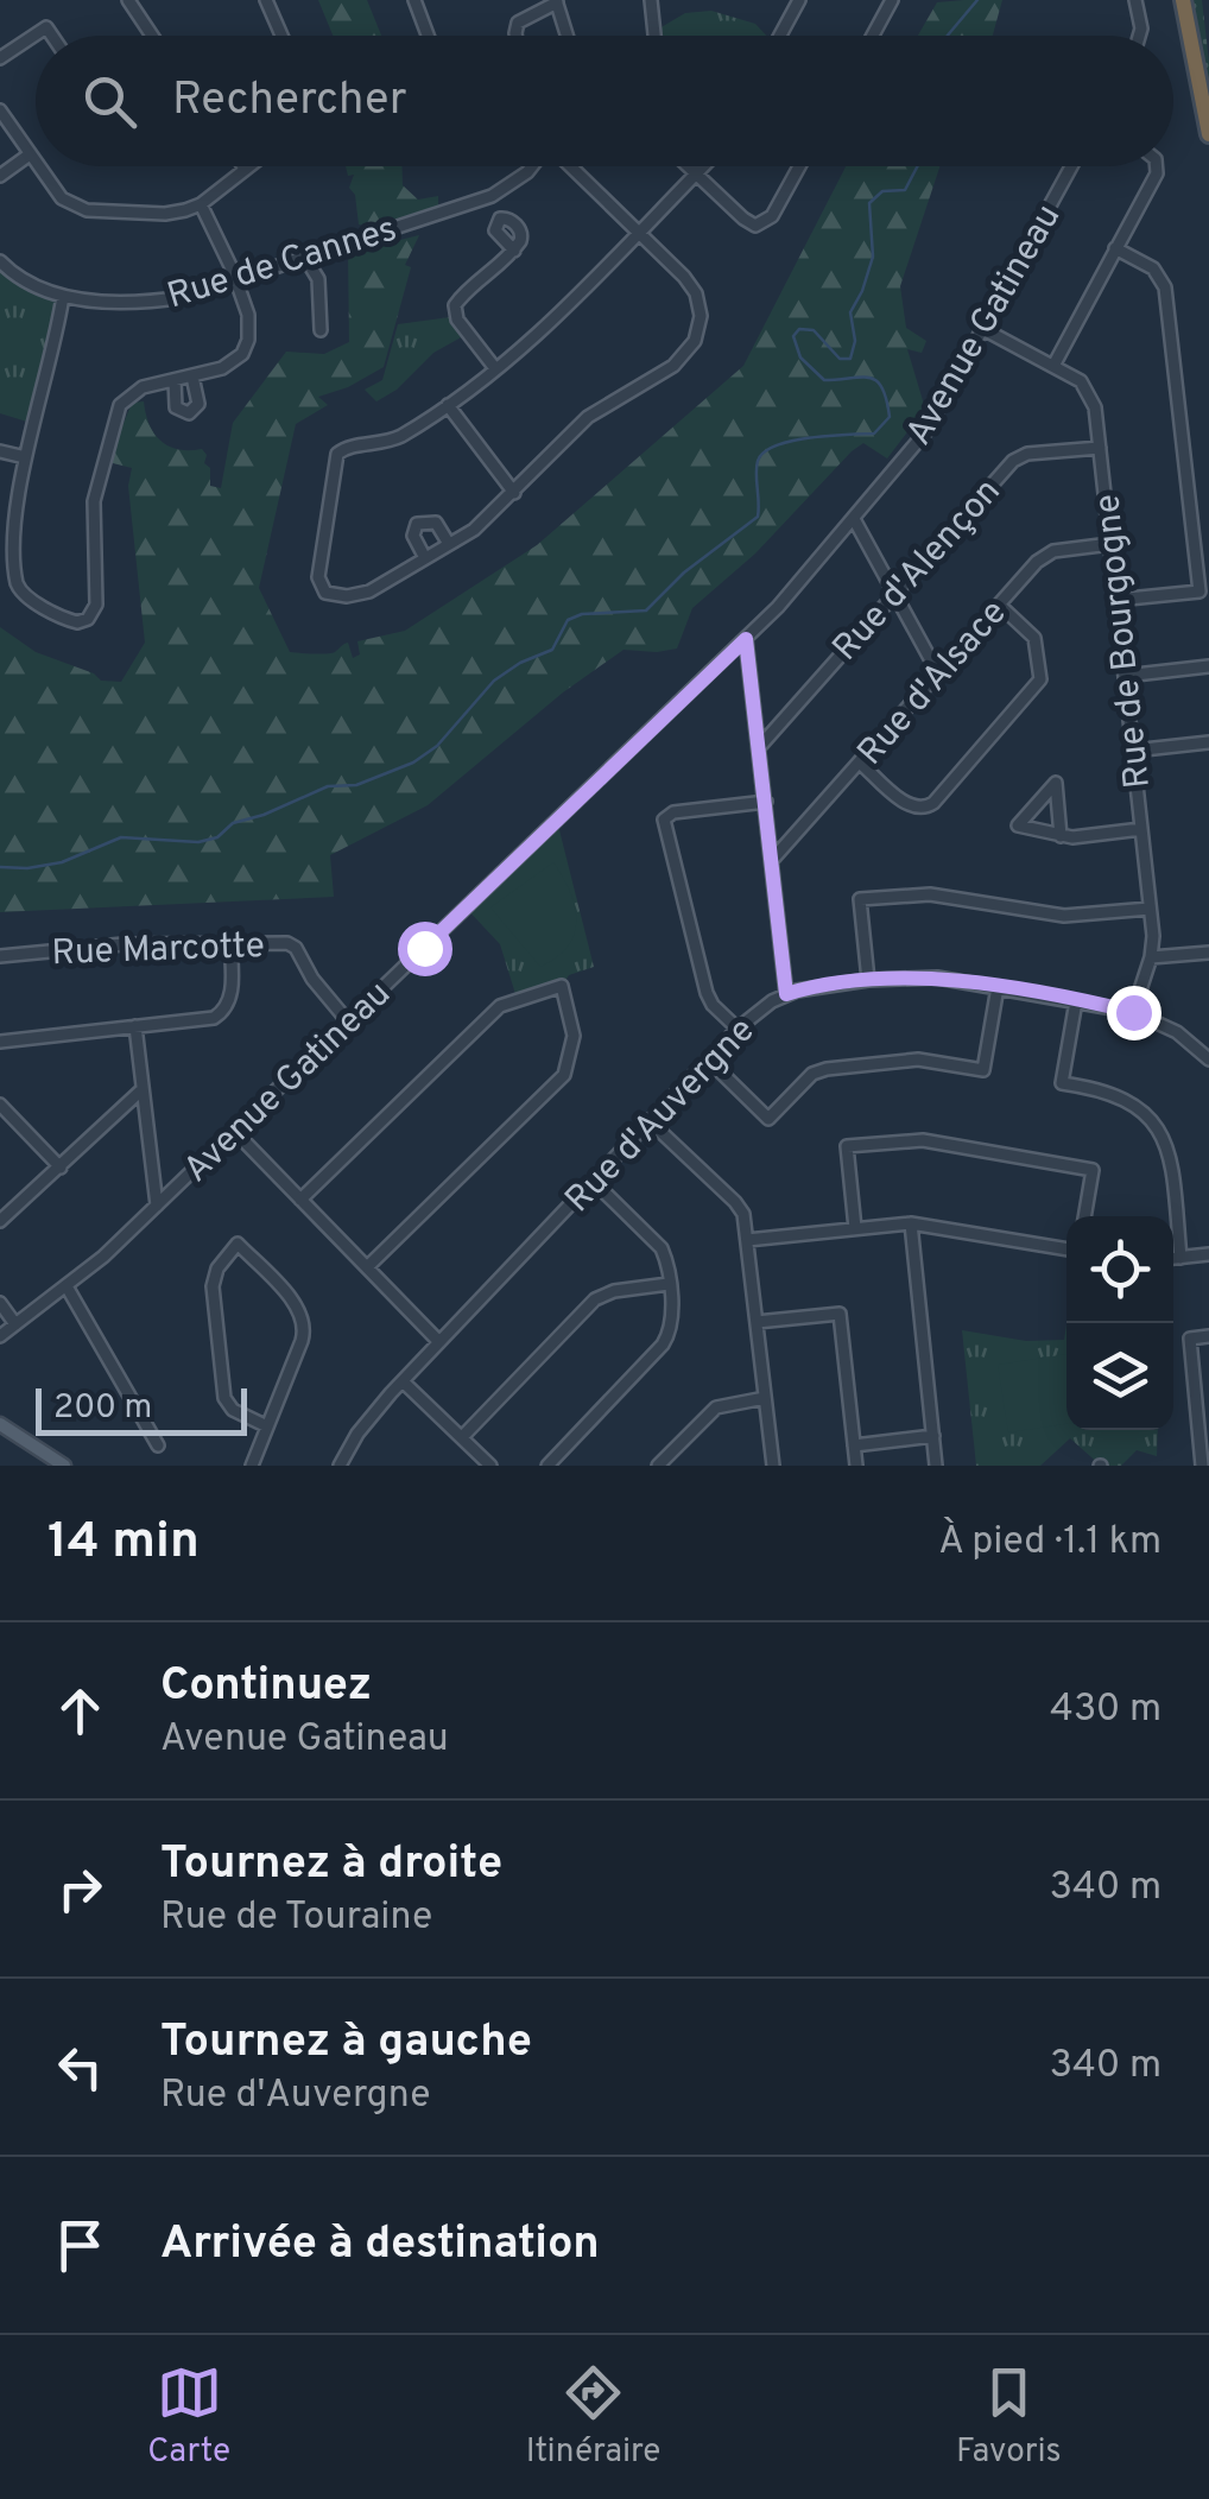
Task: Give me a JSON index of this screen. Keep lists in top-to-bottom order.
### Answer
{
  "streets": {
    "street": [
      "Rue de Cannes",
      "Avenue Gatineau",
      "Rue d'Alençon",
      "Rue de Bourgogne",
      "Rue d'Alsace",
      "Rue Marcotte",
      "Rue d'Auvergne"
    ]
  },
  "crossings": [
    ["Avenue Gatineau", "Rue de Bourgogne"],
    ["Avenue Gatineau", "Rue Marcotte"],
    ["Rue d'Alençon", "Rue de Bourgogne"],
    ["Rue de Bourgogne", "Rue d'Alsace"],
    ["Rue de Bourgogne", "Rue d'Auvergne"]
  ],
  "scale_bar": "200 m",
  "page": {
    "search": "Rechercher",
    "scale": "200 m",
    "heading": ["14 min", "À pied · 1.1 km"],
    "list": [
      ["Continuez", "Avenue Gatineau", "430 m"],
      ["Tournez à droite", "Rue de Touraine", "340 m"],
      ["Tournez à gauche", "Rue d'Auvergne", "340 m"],
      "Arrivée à destination"
    ],
    "nav": ["Carte", "Itinéraire", "Favoris"]
  }
}
